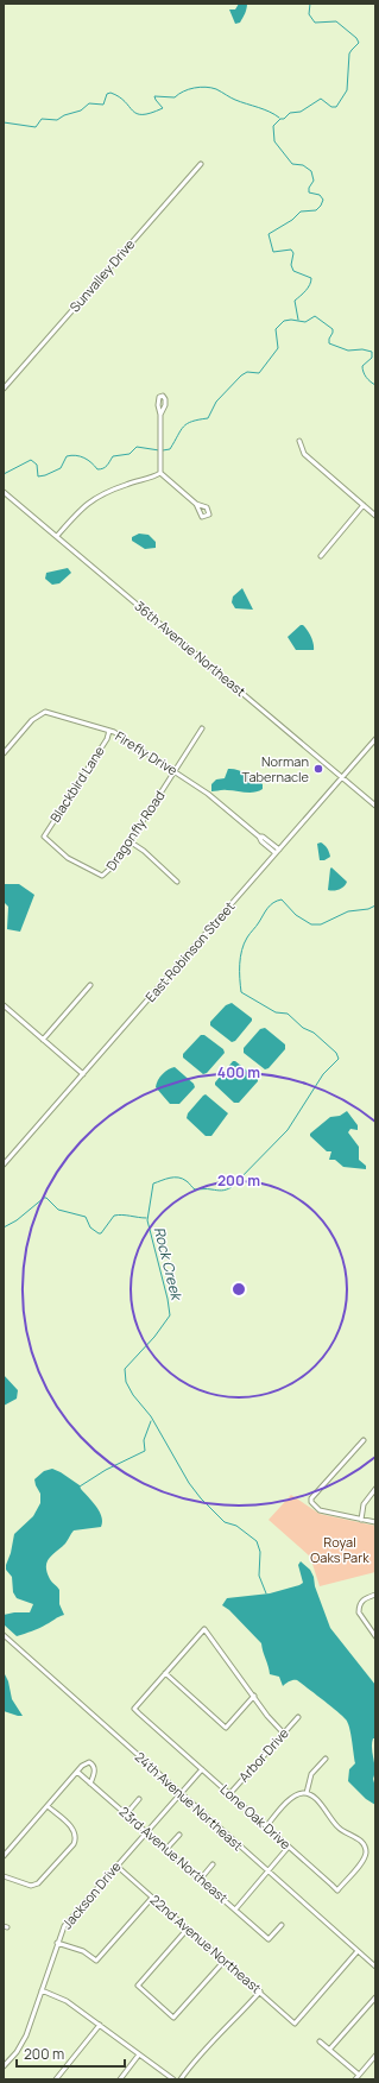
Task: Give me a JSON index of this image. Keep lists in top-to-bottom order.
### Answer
{
  "streets": {
    "street": [
      "Sunvalley Drive",
      "36th Avenue Northeast",
      "Firefly Drive",
      "Blackbird Lane",
      "Dragonfly Road",
      "East Robinson Street",
      "Arbor Drive",
      "24th Avenue Northeast",
      "Lone Oak Drive",
      "23rd Avenue Northeast",
      "Jackson Drive",
      "22nd Avenue Northeast"
    ]
  },
  "crossings": [
    ["36th Avenue Northeast", "East Robinson Street"],
    ["Firefly Drive", "Blackbird Lane"],
    ["Firefly Drive", "Dragonfly Road"],
    ["Firefly Drive", "East Robinson Street"],
    ["Blackbird Lane", "Dragonfly Road"],
    ["Arbor Drive", "Lone Oak Drive"],
    ["24th Avenue Northeast", "Jackson Drive"],
    ["24th Avenue Northeast", "22nd Avenue Northeast"],
    ["Lone Oak Drive", "Jackson Drive"],
    ["23rd Avenue Northeast", "Jackson Drive"],
    ["Jackson Drive", "22nd Avenue Northeast"]
  ],
  "water": ["Rock Creek"],
  "parks": ["Royal Oaks Park"],
  "places": ["Norman Tabernacle"],
  "scale_bar": "200 m",
  "rings": ["400 m", "200 m"]
}
